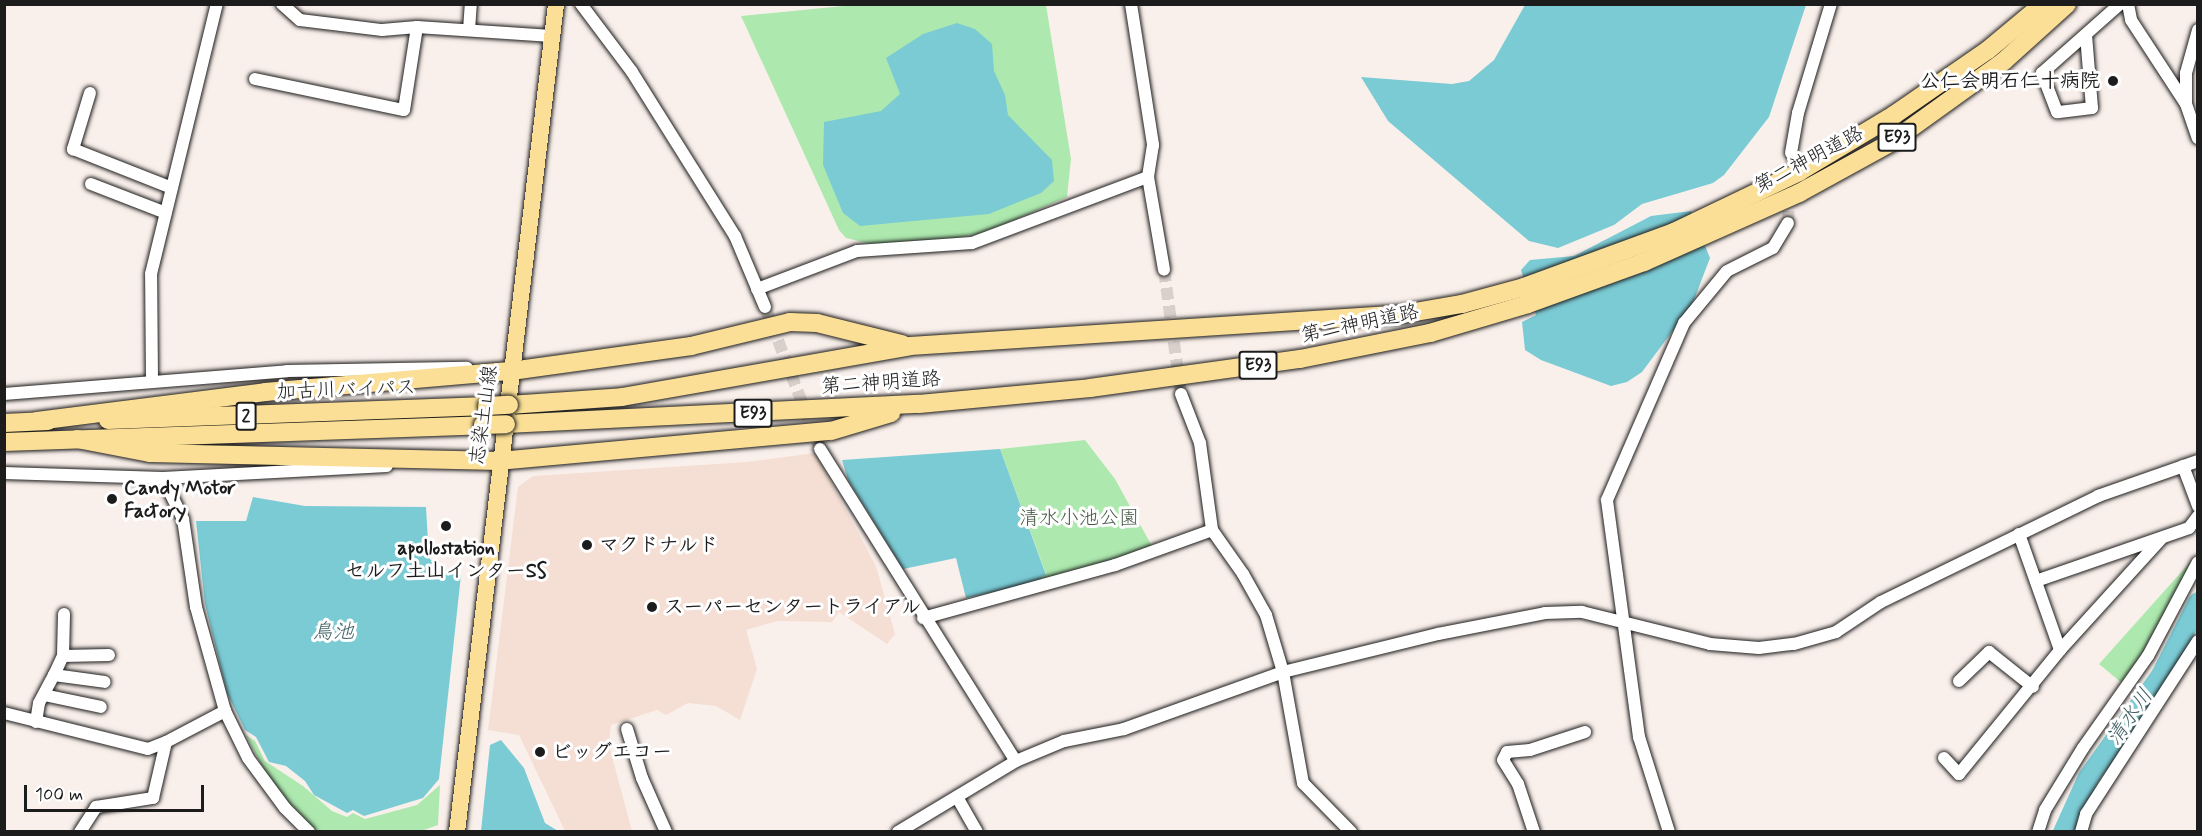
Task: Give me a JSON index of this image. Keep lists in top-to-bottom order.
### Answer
{
  "streets": {
    "highway": [
      "E93",
      "第二神明道路",
      "加古川バイパス",
      "2"
    ],
    "main road": ["志染土山線"]
  },
  "crossings": [
    ["第二神明道路", "加古川バイパス"]
  ],
  "water": ["鳥池", "清水川"],
  "parks": ["清水小池公園"],
  "places": [
    "公仁会明石仁十病院",
    "Candy Motor Factory",
    "apollostation セルフ土山インターSS",
    "マクドナルド",
    "スーパーセンタートライアル",
    "ビッグエコー"
  ],
  "scale_bar": "100 m"
}
